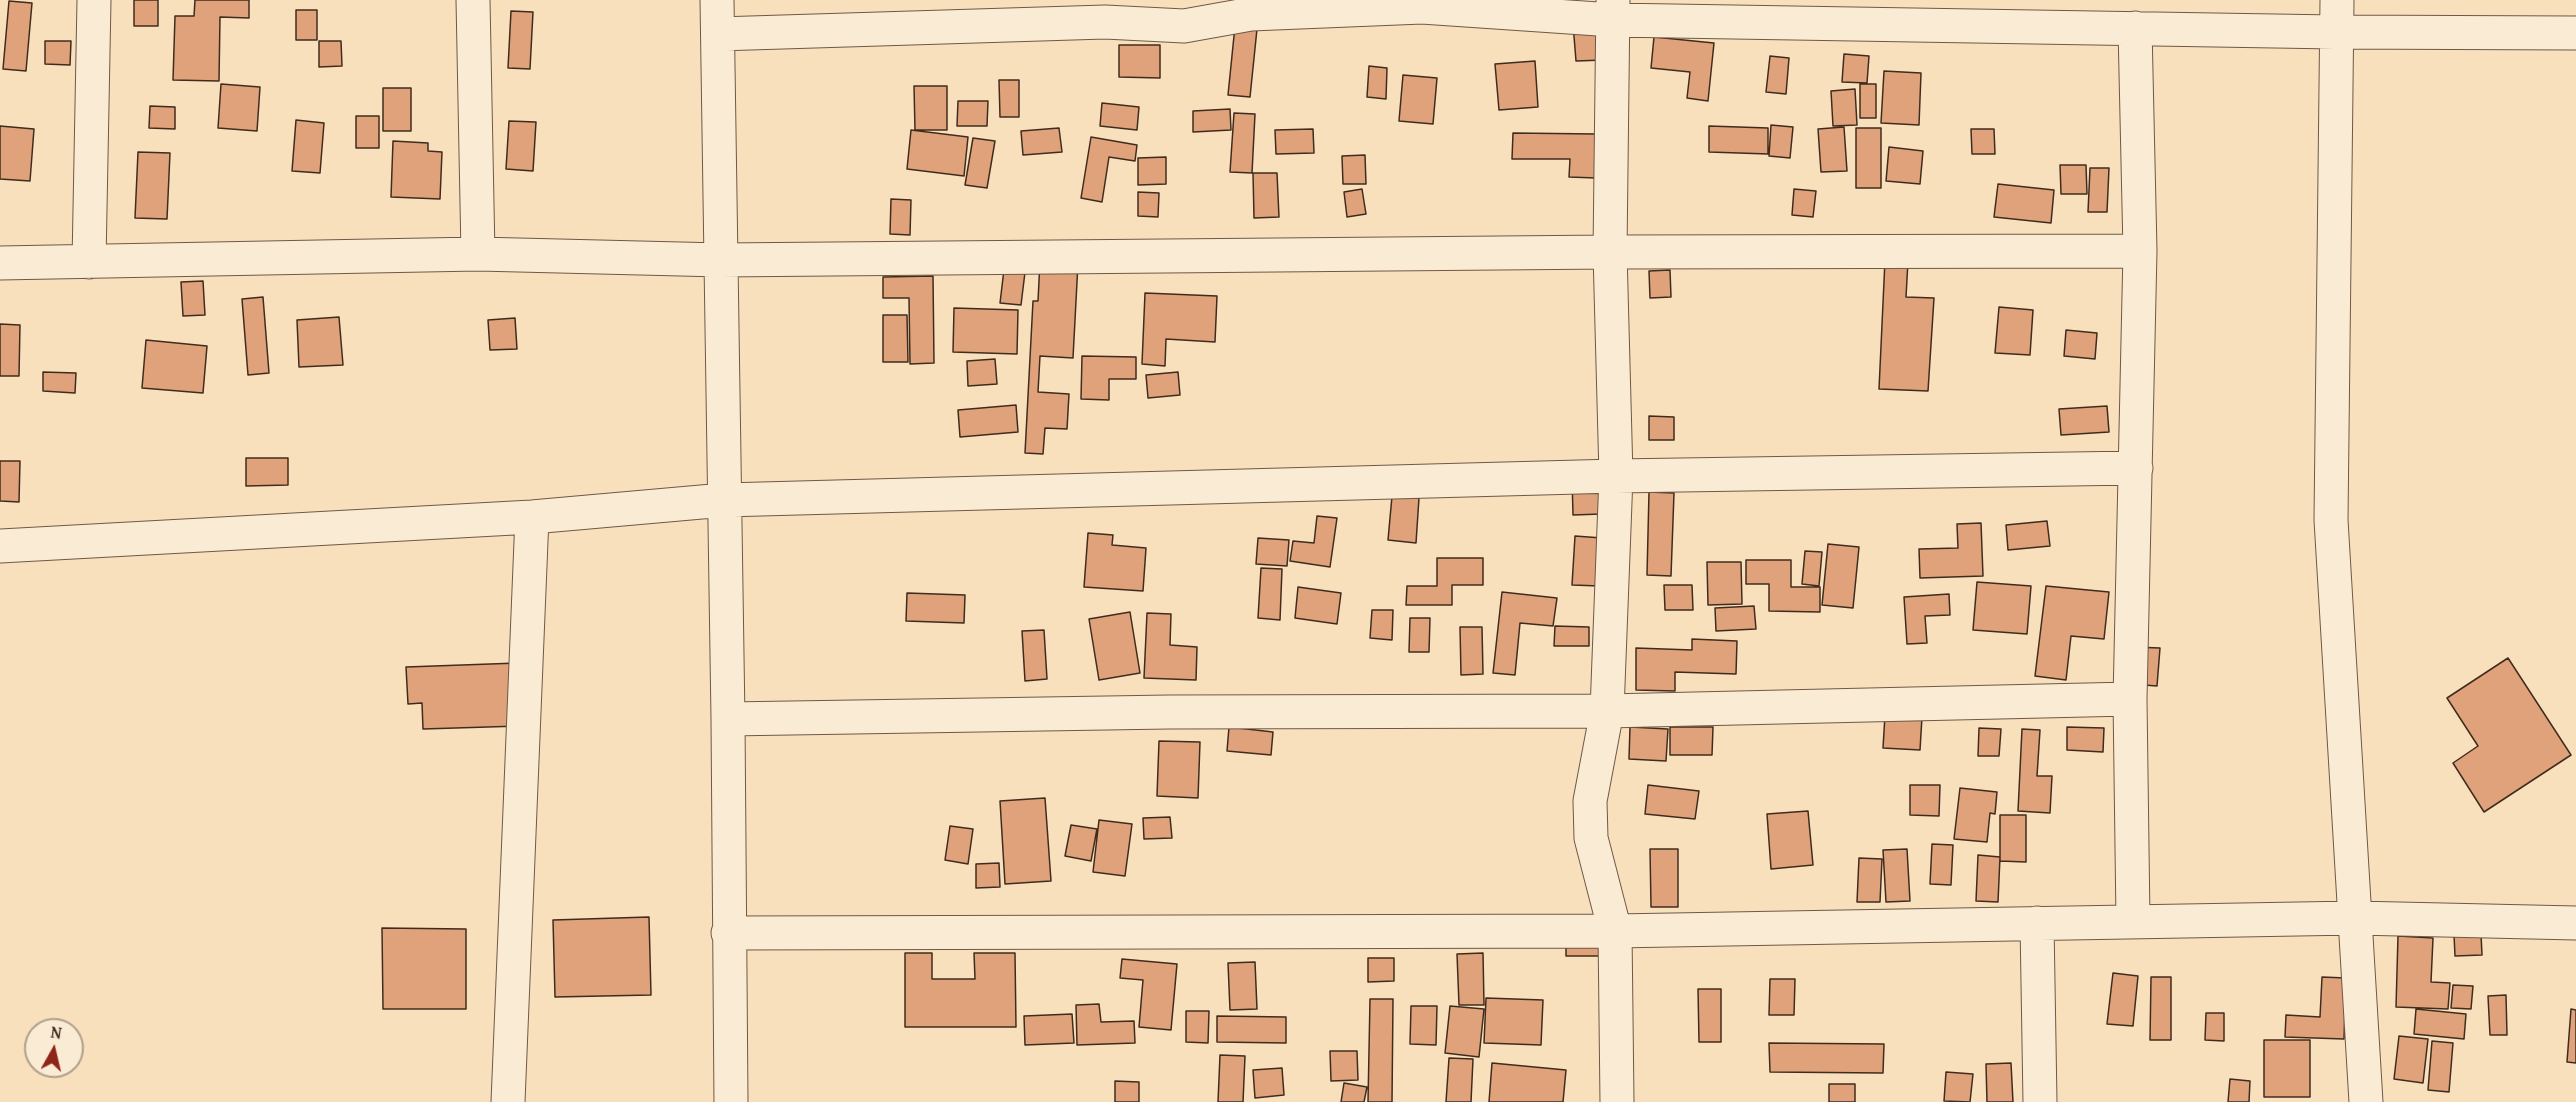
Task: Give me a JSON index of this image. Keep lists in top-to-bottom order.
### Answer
{
  "north": "top"
}
